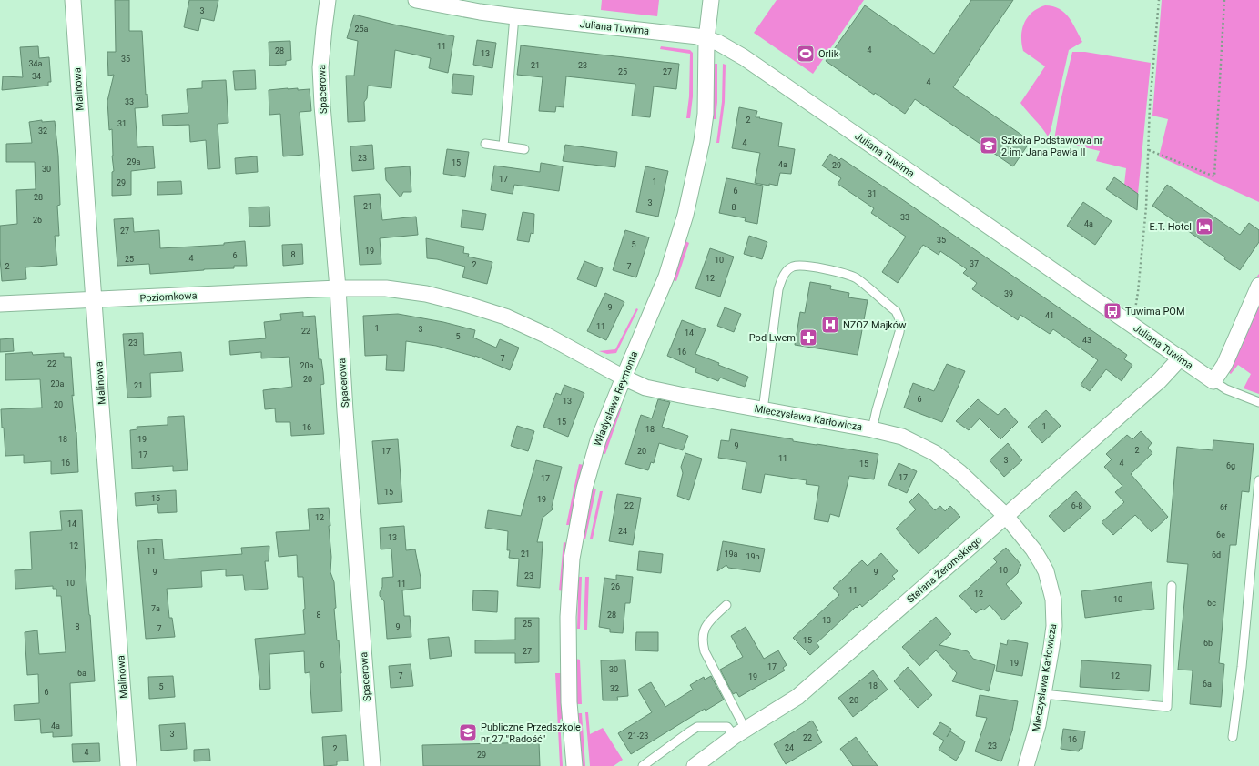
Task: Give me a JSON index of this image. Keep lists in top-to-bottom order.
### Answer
{
  "streets": {
    "street": [
      "Juliana Tuwima",
      "Malinowa",
      "Spacerowa",
      "Poziomkowa",
      "Władysława Reymonta",
      "Mieczysława Karłowicza",
      "Stefana Żeromskiego"
    ]
  },
  "crossings": [
    ["Juliana Tuwima", "Władysława Reymonta"],
    ["Juliana Tuwima", "Stefana Żeromskiego"],
    ["Malinowa", "Poziomkowa"],
    ["Spacerowa", "Poziomkowa"],
    ["Spacerowa", "Mieczysława Karłowicza"],
    ["Poziomkowa", "Mieczysława Karłowicza"],
    ["Władysława Reymonta", "Mieczysława Karłowicza"],
    ["Mieczysława Karłowicza", "Stefana Żeromskiego"]
  ],
  "places": {
    "sports": ["Orlik"],
    "school or university": ["Szkoła Podstawowa nr 2 im. Jana Pawła II", "Publiczne Przedszkole nr 27 \"Radość\""],
    "hotel": ["E.T. Hotel"],
    "bus stop": ["Tuwima POM"],
    "hospital": ["NZOZ Majków"],
    "pharmacy": ["Pod Lwem"]
  },
  "house_numbers": [
    "3",
    "25a",
    "11",
    "4",
    "28",
    "13",
    "35",
    "34a",
    "21",
    "23",
    "25",
    "27",
    "34",
    "4",
    "33",
    "2",
    "31",
    "32",
    "4",
    "23",
    "29a",
    "15",
    "4a",
    "29",
    "30",
    "17",
    "1",
    "29",
    "6",
    "31",
    "28",
    "3",
    "21",
    "8",
    "33",
    "26",
    "4a",
    "27",
    "35",
    "5",
    "19",
    "8",
    "6",
    "4",
    "25",
    "10",
    "37",
    "2",
    "2",
    "7",
    "12",
    "39",
    "9",
    "41",
    "11",
    "1",
    "3",
    "22",
    "14",
    "5",
    "43",
    "23",
    "16",
    "7",
    "22",
    "20a",
    "20",
    "20a",
    "21",
    "6",
    "13",
    "20",
    "15",
    "1",
    "16",
    "18",
    "18",
    "19",
    "9",
    "2",
    "17",
    "20",
    "17",
    "11",
    "3",
    "16",
    "4",
    "15",
    "6g",
    "17",
    "17",
    "15",
    "15",
    "19",
    "22",
    "6-8",
    "6f",
    "12",
    "14",
    "24",
    "6e",
    "13",
    "12",
    "11",
    "21",
    "19a",
    "6d",
    "19b",
    "10",
    "9",
    "9",
    "23",
    "10",
    "11",
    "26",
    "11",
    "12",
    "10",
    "6c",
    "7a",
    "8",
    "28",
    "13",
    "25",
    "8",
    "9",
    "7",
    "15",
    "6b",
    "27",
    "19",
    "6",
    "17",
    "30",
    "6a",
    "7",
    "12",
    "19",
    "6a",
    "18",
    "5",
    "32",
    "6",
    "20",
    "4a",
    "3",
    "21-23",
    "22",
    "16",
    "23",
    "24",
    "2",
    "4",
    "29"
  ]
}
